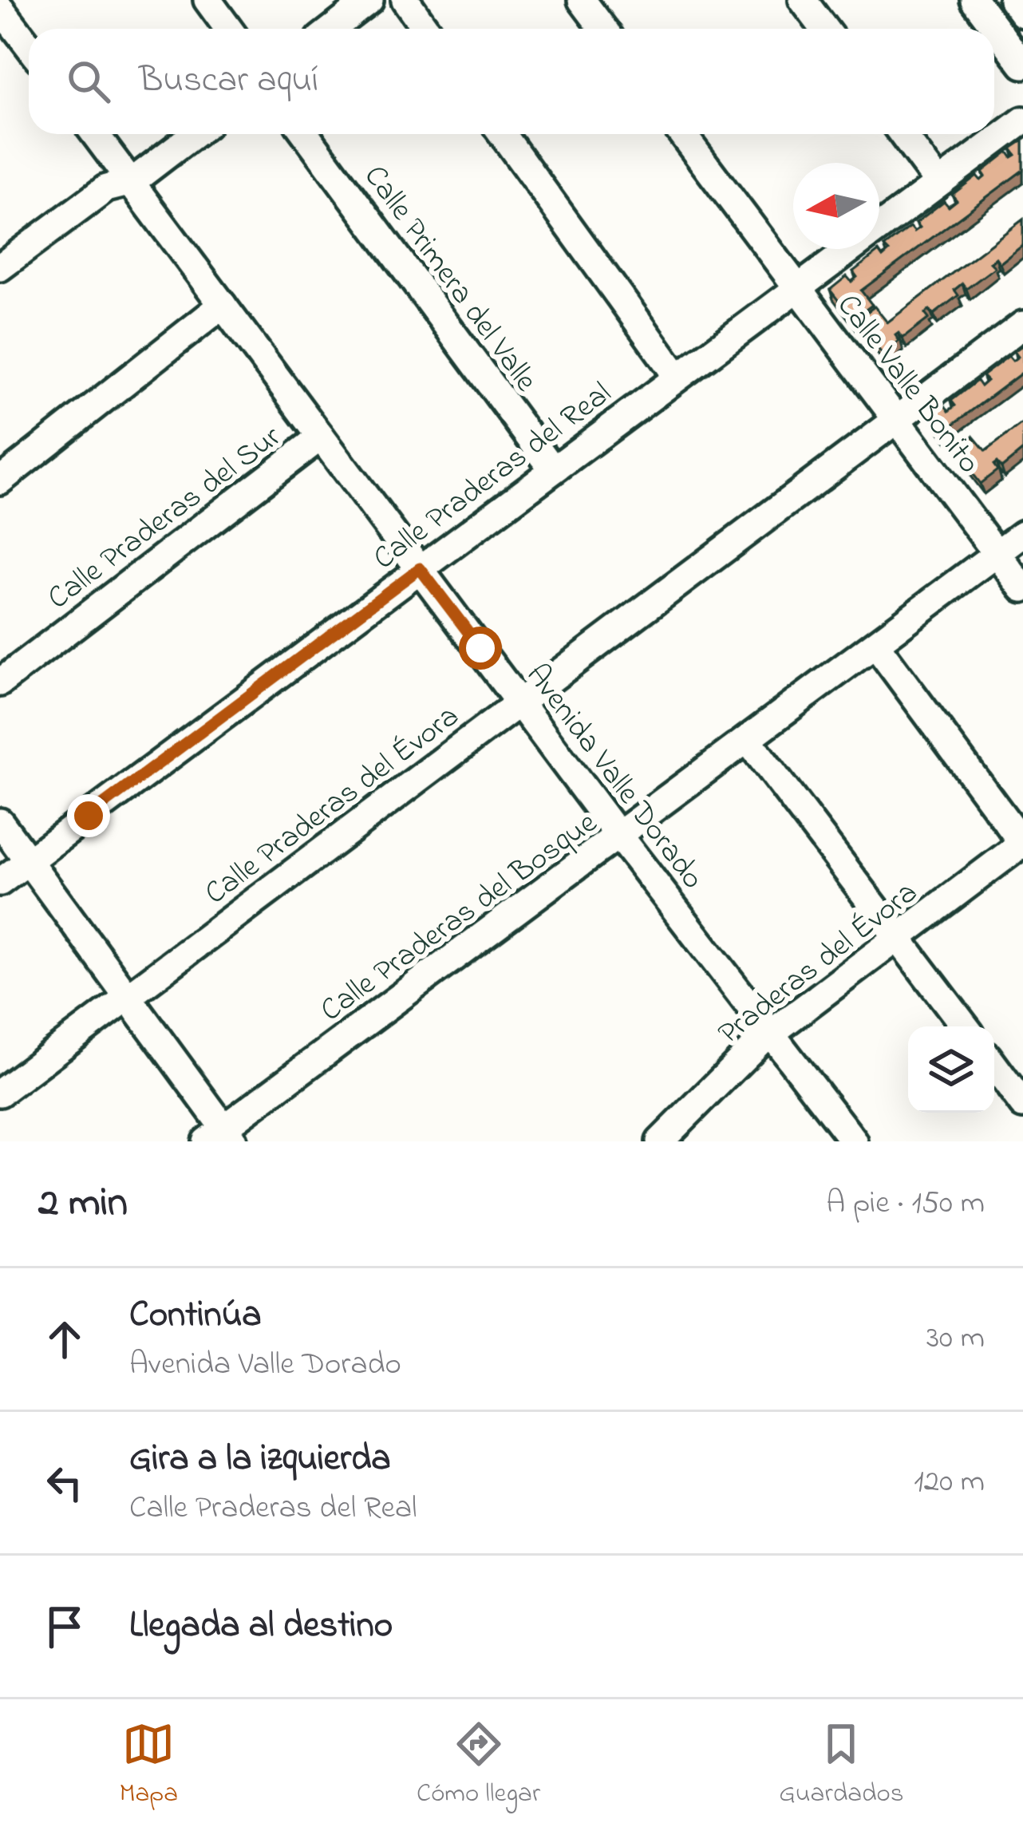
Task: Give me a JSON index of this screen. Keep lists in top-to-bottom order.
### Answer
{
  "streets": {
    "street": [
      "Calle Primera del Valle",
      "Calle Valle Bonito",
      "Calle Praderas del Real",
      "Calle Praderas del Sur",
      "Avenida Valle Dorado",
      "Calle Praderas del Évora",
      "Calle Praderas del Bosque",
      "Praderas del Évora"
    ]
  },
  "crossings": [
    ["Calle Primera del Valle", "Calle Praderas del Real"],
    ["Calle Valle Bonito", "Calle Praderas del Real"],
    ["Calle Valle Bonito", "Calle Praderas del Évora"],
    ["Calle Valle Bonito", "Calle Praderas del Bosque"],
    ["Calle Praderas del Real", "Avenida Valle Dorado"],
    ["Calle Praderas del Sur", "Avenida Valle Dorado"],
    ["Avenida Valle Dorado", "Calle Praderas del Évora"],
    ["Avenida Valle Dorado", "Calle Praderas del Bosque"],
    ["Avenida Valle Dorado", "Praderas del Évora"]
  ],
  "north": "left",
  "page": {
    "search": "Buscar aquí",
    "heading": ["2 min", "A pie · 150 m"],
    "list": [
      ["Continúa", "Avenida Valle Dorado", "30 m"],
      ["Gira a la izquierda", "Calle Praderas del Real", "120 m"],
      "Llegada al destino"
    ],
    "nav": ["Mapa", "Cómo llegar", "Guardados"]
  }
}
